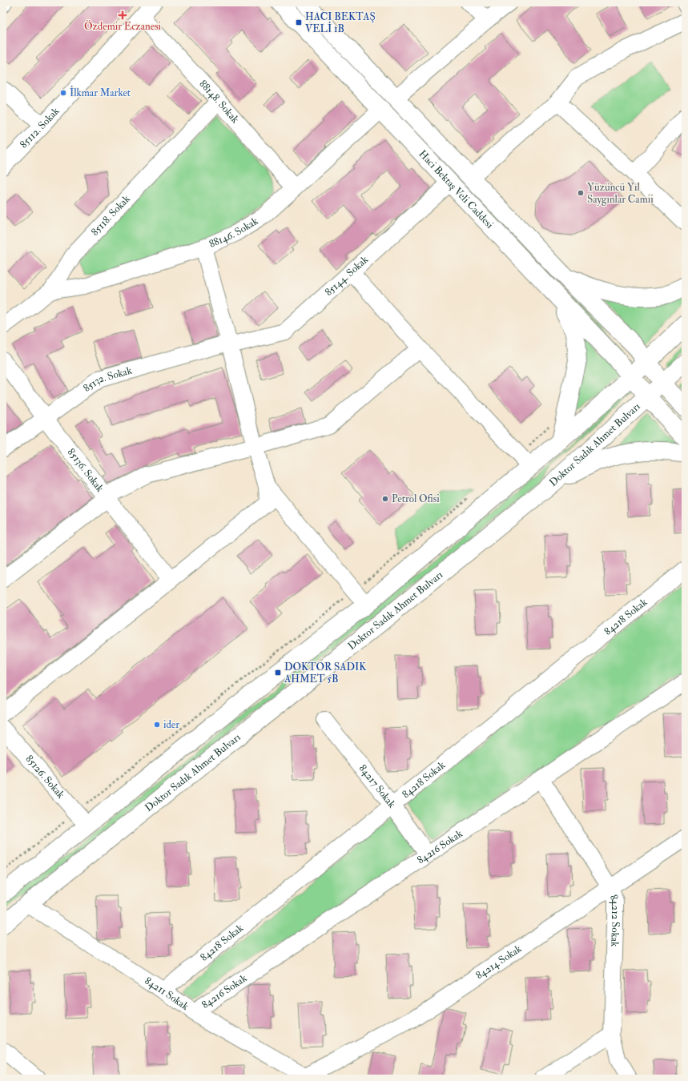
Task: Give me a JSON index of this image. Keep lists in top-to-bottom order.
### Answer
{
  "streets": {
    "main road": ["Haci Bektaş Veli Caddesi", "Doktor Sadık Ahmet Bulvarı"],
    "street": [
      "88148. Sokak",
      "85112. Sokak",
      "85118. Sokak",
      "88146. Sokak",
      "85144. Sokak",
      "85132. Sokak",
      "85136. Sokak",
      "84218 Sokak",
      "85126. Sokak",
      "84217 Sokak",
      "84216 Sokak",
      "84212 Sokak",
      "84214 Sokak",
      "84211 Sokak"
    ]
  },
  "crossings": [
    ["88148. Sokak", "85112. Sokak"],
    ["88148. Sokak", "85118. Sokak"],
    ["88148. Sokak", "88146. Sokak"],
    ["Haci Bektaş Veli Caddesi", "88146. Sokak"],
    ["Haci Bektaş Veli Caddesi", "85144. Sokak"],
    ["Haci Bektaş Veli Caddesi", "Doktor Sadık Ahmet Bulvarı"],
    ["85118. Sokak", "88146. Sokak"],
    ["85144. Sokak", "85132. Sokak"],
    ["85132. Sokak", "85136. Sokak"],
    ["Doktor Sadık Ahmet Bulvarı", "84211 Sokak"],
    ["84218 Sokak", "84217 Sokak"],
    ["84218 Sokak", "84211 Sokak"],
    ["84217 Sokak", "84216 Sokak"],
    ["84216 Sokak", "84212 Sokak"],
    ["84216 Sokak", "84211 Sokak"],
    ["84212 Sokak", "84214 Sokak"],
    ["84214 Sokak", "84211 Sokak"]
  ],
  "places": {
    "health": ["Özdemir Eczanesi"],
    "transit": ["HACI BEKTAŞ VELİ 1B", "DOKTOR SADIK AHMET 5B"],
    "other": [
      "İlkmar Market",
      "Yüzüncü Yıl Saygınlar Camii",
      "Petrol Ofisi",
      "ider"
    ]
  }
}
